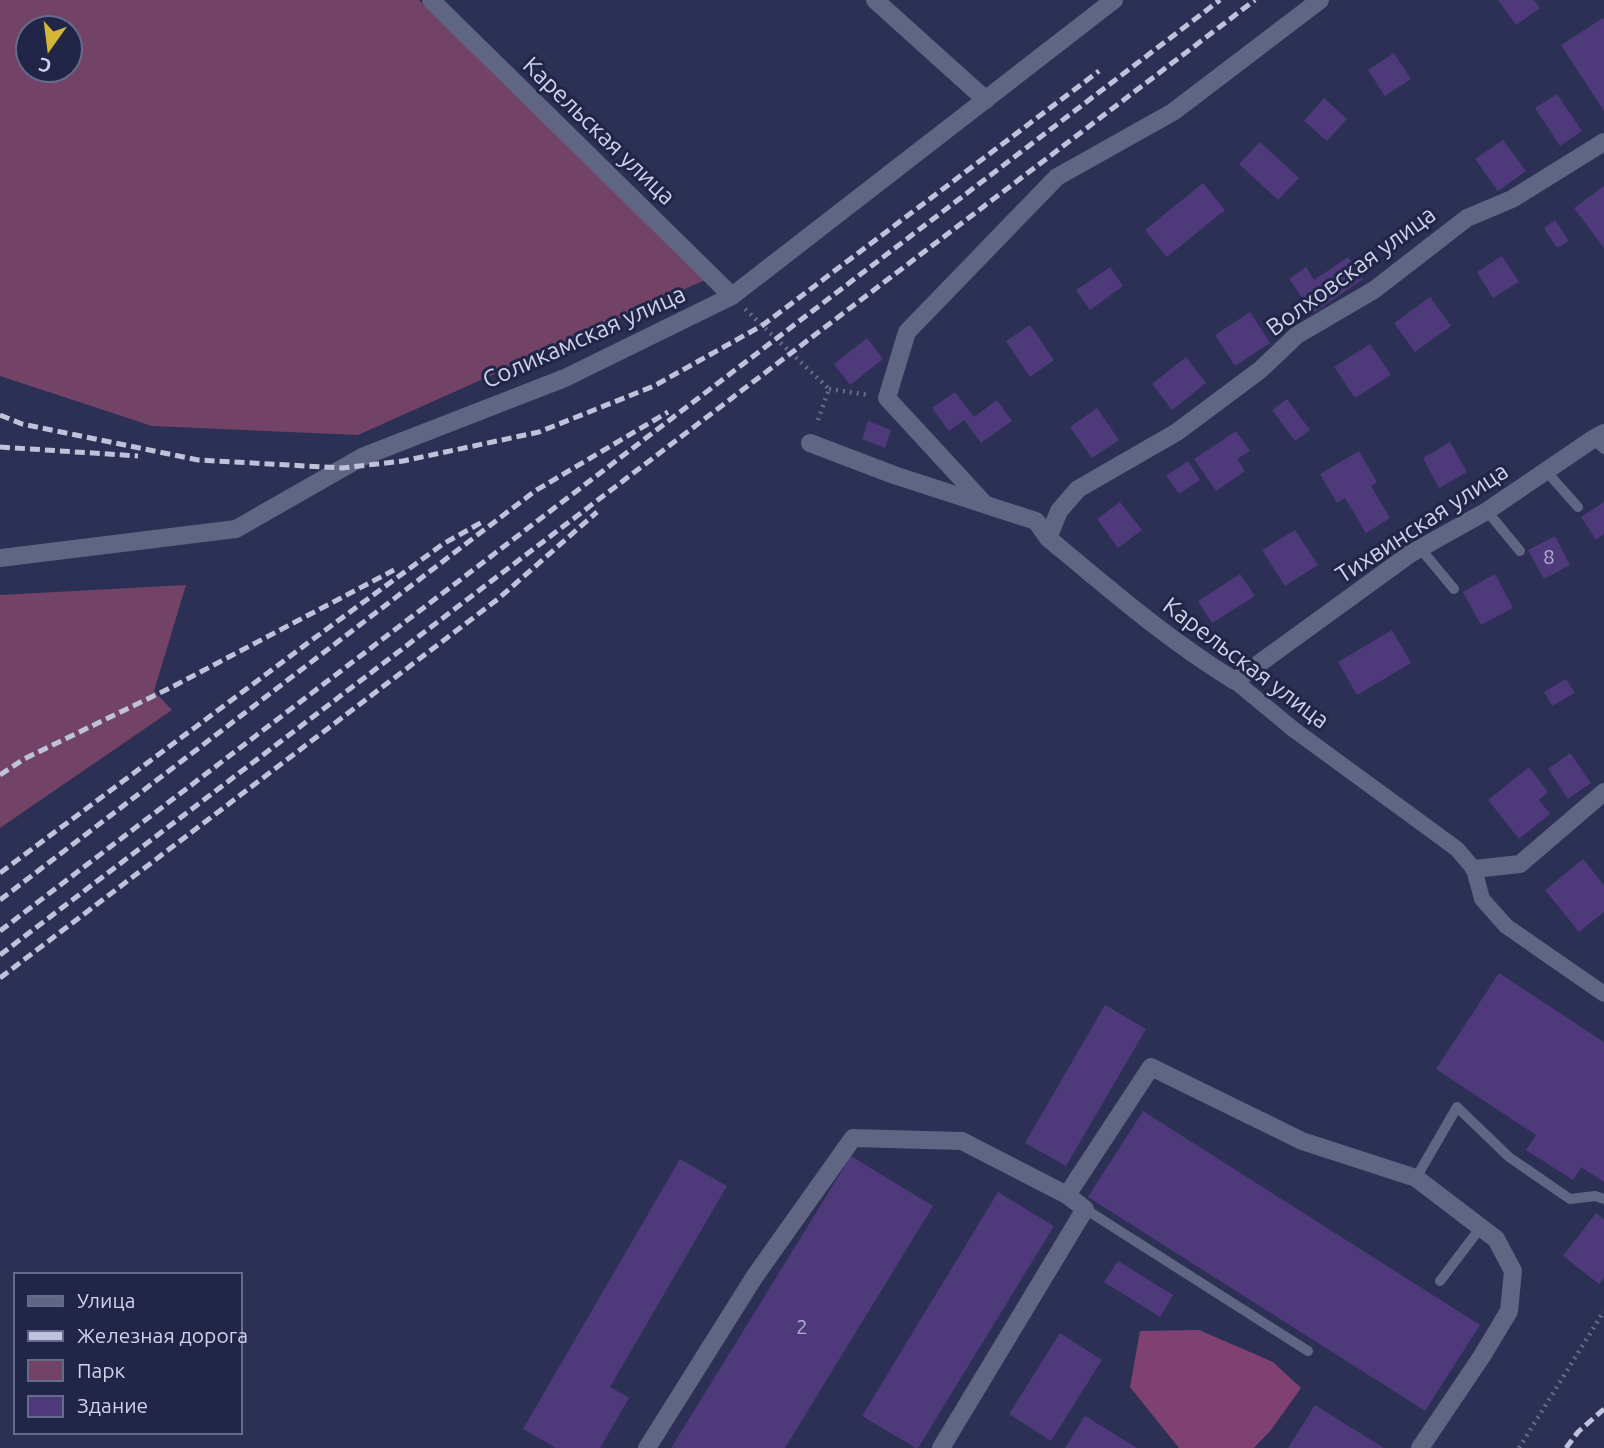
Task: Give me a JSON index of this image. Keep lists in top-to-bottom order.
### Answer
{
  "streets": {
    "street": [
      "Карельская улица",
      "Волховская улица",
      "Соликамская улица",
      "Тихвинская улица"
    ]
  },
  "crossings": [
    ["Карельская улица", "Волховская улица"],
    ["Карельская улица", "Соликамская улица"],
    ["Карельская улица", "Тихвинская улица"]
  ],
  "house_numbers": ["8", "2"],
  "legend": [
    "Улица",
    "Железная дорога",
    "Парк",
    "Здание"
  ],
  "north": "bottom"
}
